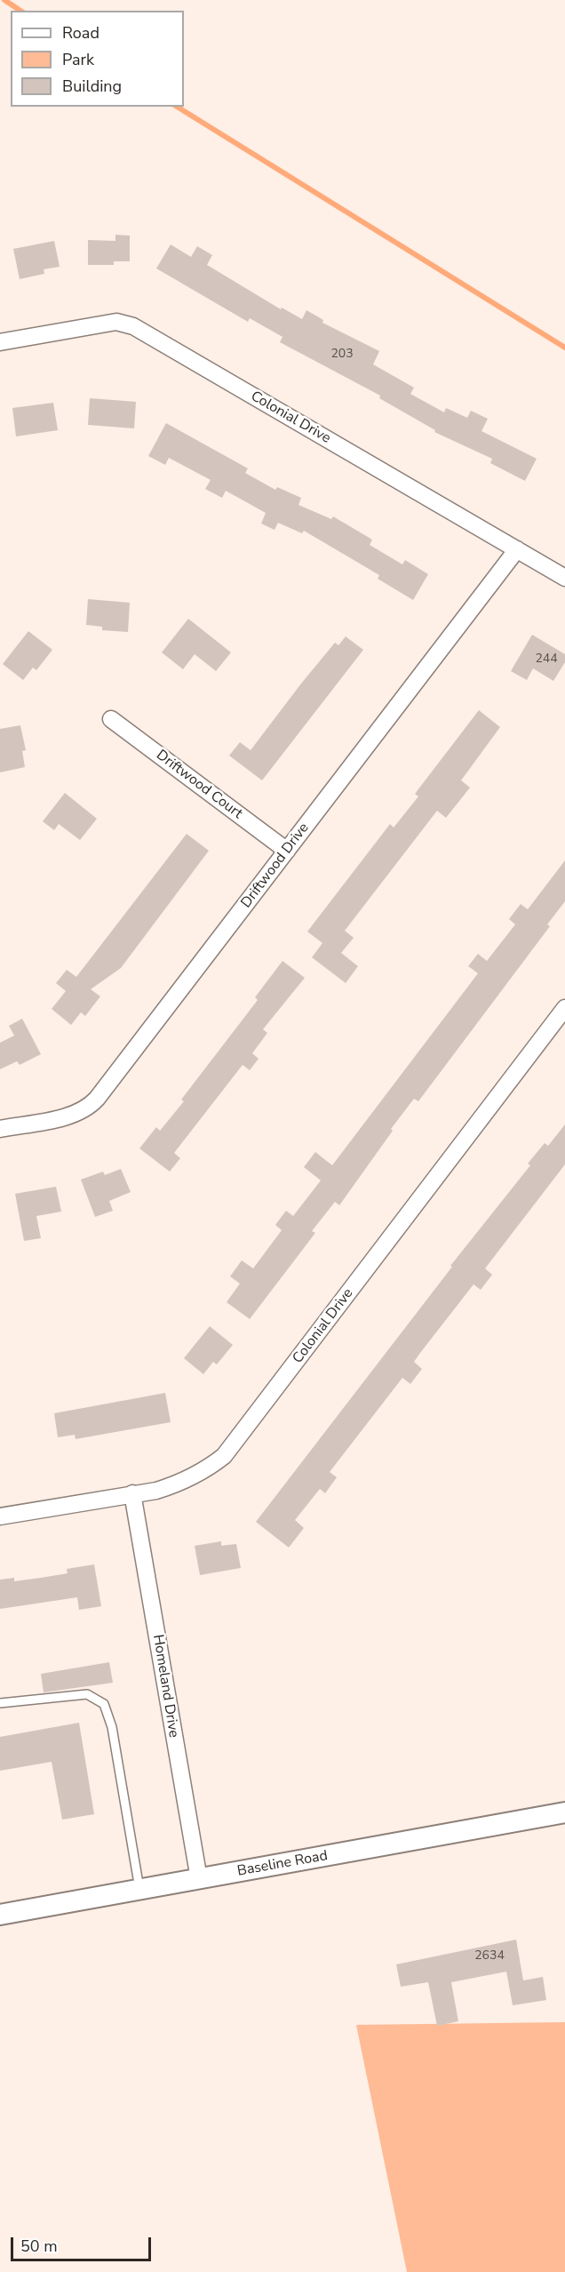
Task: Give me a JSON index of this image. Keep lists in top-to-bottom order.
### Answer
{
  "streets": {
    "street": [
      "Colonial Drive",
      "Driftwood Court",
      "Driftwood Drive",
      "Homeland Drive",
      "Baseline Road"
    ]
  },
  "crossings": [
    ["Colonial Drive", "Driftwood Drive"],
    ["Colonial Drive", "Homeland Drive"],
    ["Driftwood Court", "Driftwood Drive"],
    ["Homeland Drive", "Baseline Road"]
  ],
  "house_numbers": ["203", "244", "2634"],
  "legend": ["Road", "Park", "Building"],
  "scale_bar": "50 m"
}
